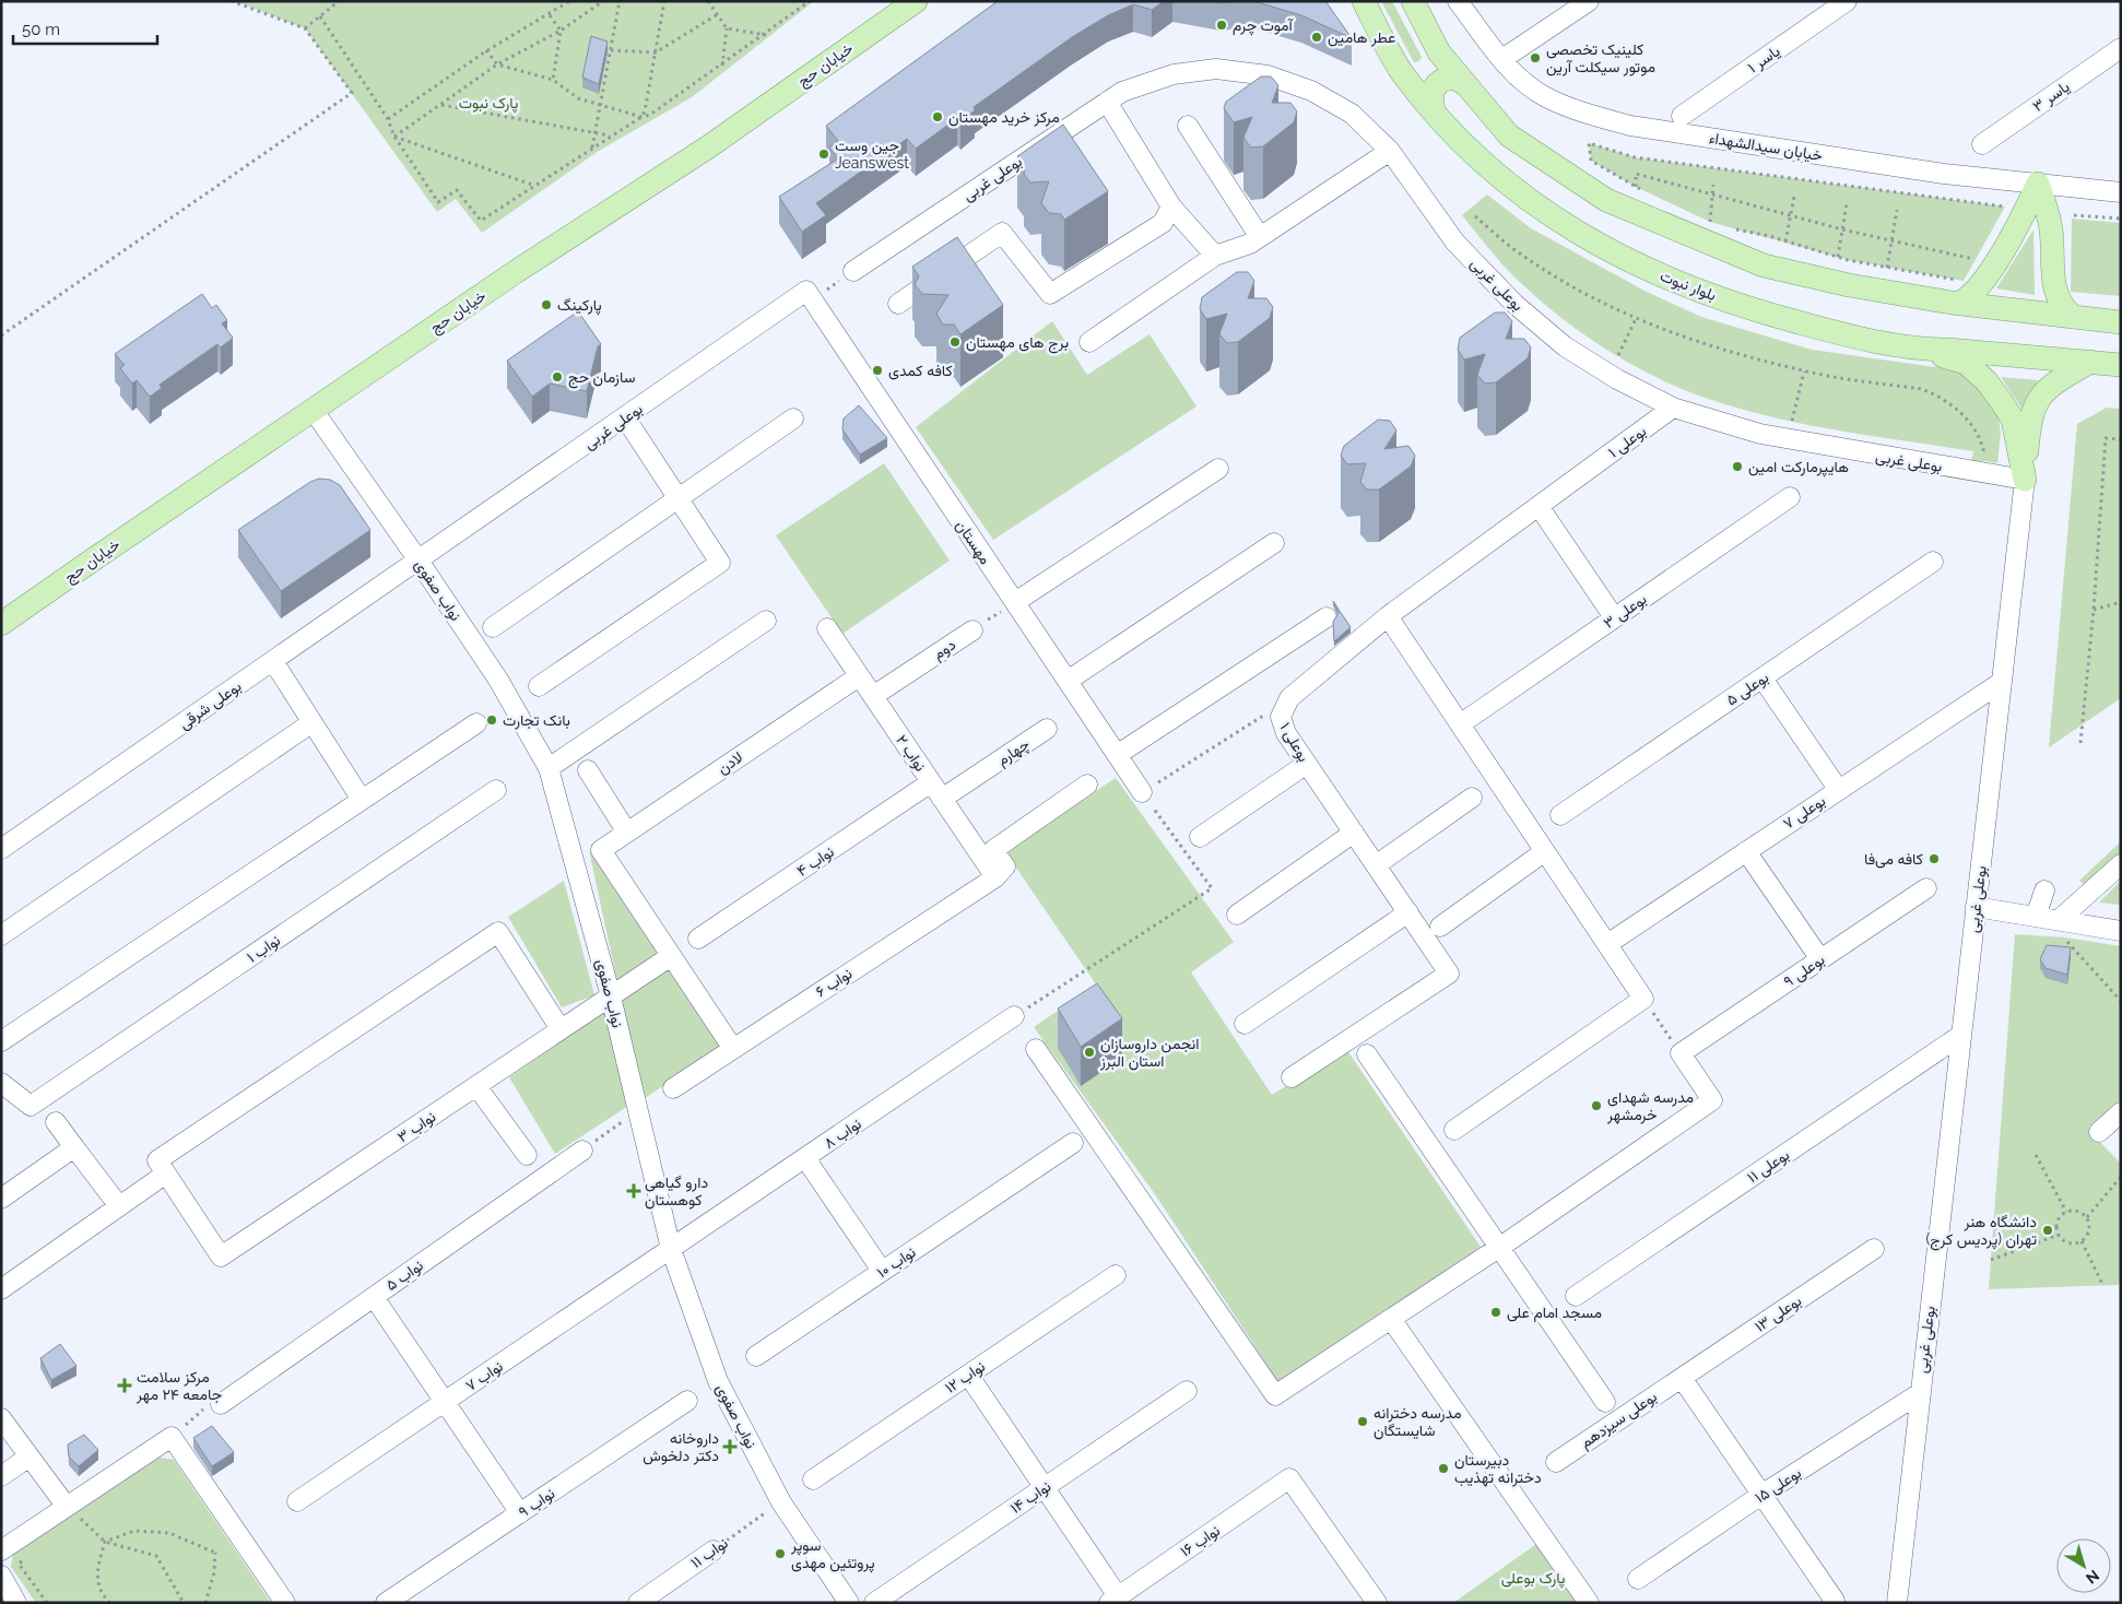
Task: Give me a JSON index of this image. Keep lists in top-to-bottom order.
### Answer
{
  "streets": {
    "main road": ["خیابان حج", "بلوار نبوت"],
    "street": [
      "یاسر ۱",
      "یاسر ۳",
      "خیابان سیدالشهداء",
      "بوعلی غربی",
      "بوعلی ۱",
      "مهستان",
      "نواب صفوی",
      "بوعلی ۳",
      "دوم",
      "بوعلی ۵",
      "بوعلی شرقی",
      "چهارم",
      "نواب ۲",
      "لادن",
      "بوعلی ۷",
      "نواب ۴",
      "نواب ۱",
      "بوعلی ۹",
      "نواب ۶",
      "نواب ۳",
      "نواب ۸",
      "بوعلی ۱۱",
      "نواب ۱۰",
      "نواب ۵",
      "بوعلی ۱۳",
      "نواب ۷",
      "نواب ۱۲",
      "بوعلی سیزدهم",
      "بوعلی ۱۵",
      "نواب ۱۴",
      "نواب ۹",
      "نواب ۱۶",
      "نواب ۱۱"
    ]
  },
  "crossings": [
    ["خیابان حج", "نواب صفوی"],
    ["بوعلی غربی", "بوعلی ۱"],
    ["بوعلی غربی", "مهستان"],
    ["بوعلی غربی", "نواب صفوی"],
    ["بوعلی غربی", "بوعلی شرقی"],
    ["بوعلی غربی", "بوعلی ۷"],
    ["بوعلی غربی", "بوعلی ۱۱"],
    ["بوعلی غربی", "بوعلی ۱۵"],
    ["مهستان", "دوم"],
    ["نواب صفوی", "بوعلی شرقی"],
    ["نواب صفوی", "نواب ۳"],
    ["نواب صفوی", "نواب ۸"],
    ["نواب صفوی", "نواب ۷"],
    ["نواب صفوی", "نواب ۱۱"],
    ["دوم", "نواب ۲"],
    ["چهارم", "نواب ۲"],
    ["نواب ۲", "لادن"],
    ["نواب ۲", "نواب ۴"],
    ["نواب ۲", "نواب ۶"],
    ["نواب ۸", "نواب ۷"],
    ["بوعلی ۱۳", "بوعلی سیزدهم"]
  ],
  "parks": ["پارک نبوت", "پارک بوعلی"],
  "places": {
    "other": [
      "آموت چرم",
      "عطر هامین",
      "کلینیک تخصصی موتور سیکلت آرین",
      "مرکز خرید مهستان",
      "جین وست Jeanswest",
      "پارکینگ",
      "برج های مهستان",
      "کافه کمدی",
      "سازمان حج",
      "هایپرمارکت امین",
      "بانک تجارت",
      "کافه می‌فا",
      "انجمن داروسازان استان البرز",
      "مدرسه شهدای خرمشهر",
      "دانشگاه هنر تهران (پردیس کرج)",
      "مسجد امام علی",
      "مدرسه دخترانه شایستگان",
      "دبیرستان دخترانه تهذیب",
      "سوپر پروتئین مهدی"
    ],
    "health": ["دارو گیاهی کوهستان", "مرکز سلامت جامعه ۲۴ مهر", "داروخانه دکتر دلخوش"]
  },
  "scale_bar": "50 m",
  "north": "bottom right"
}
